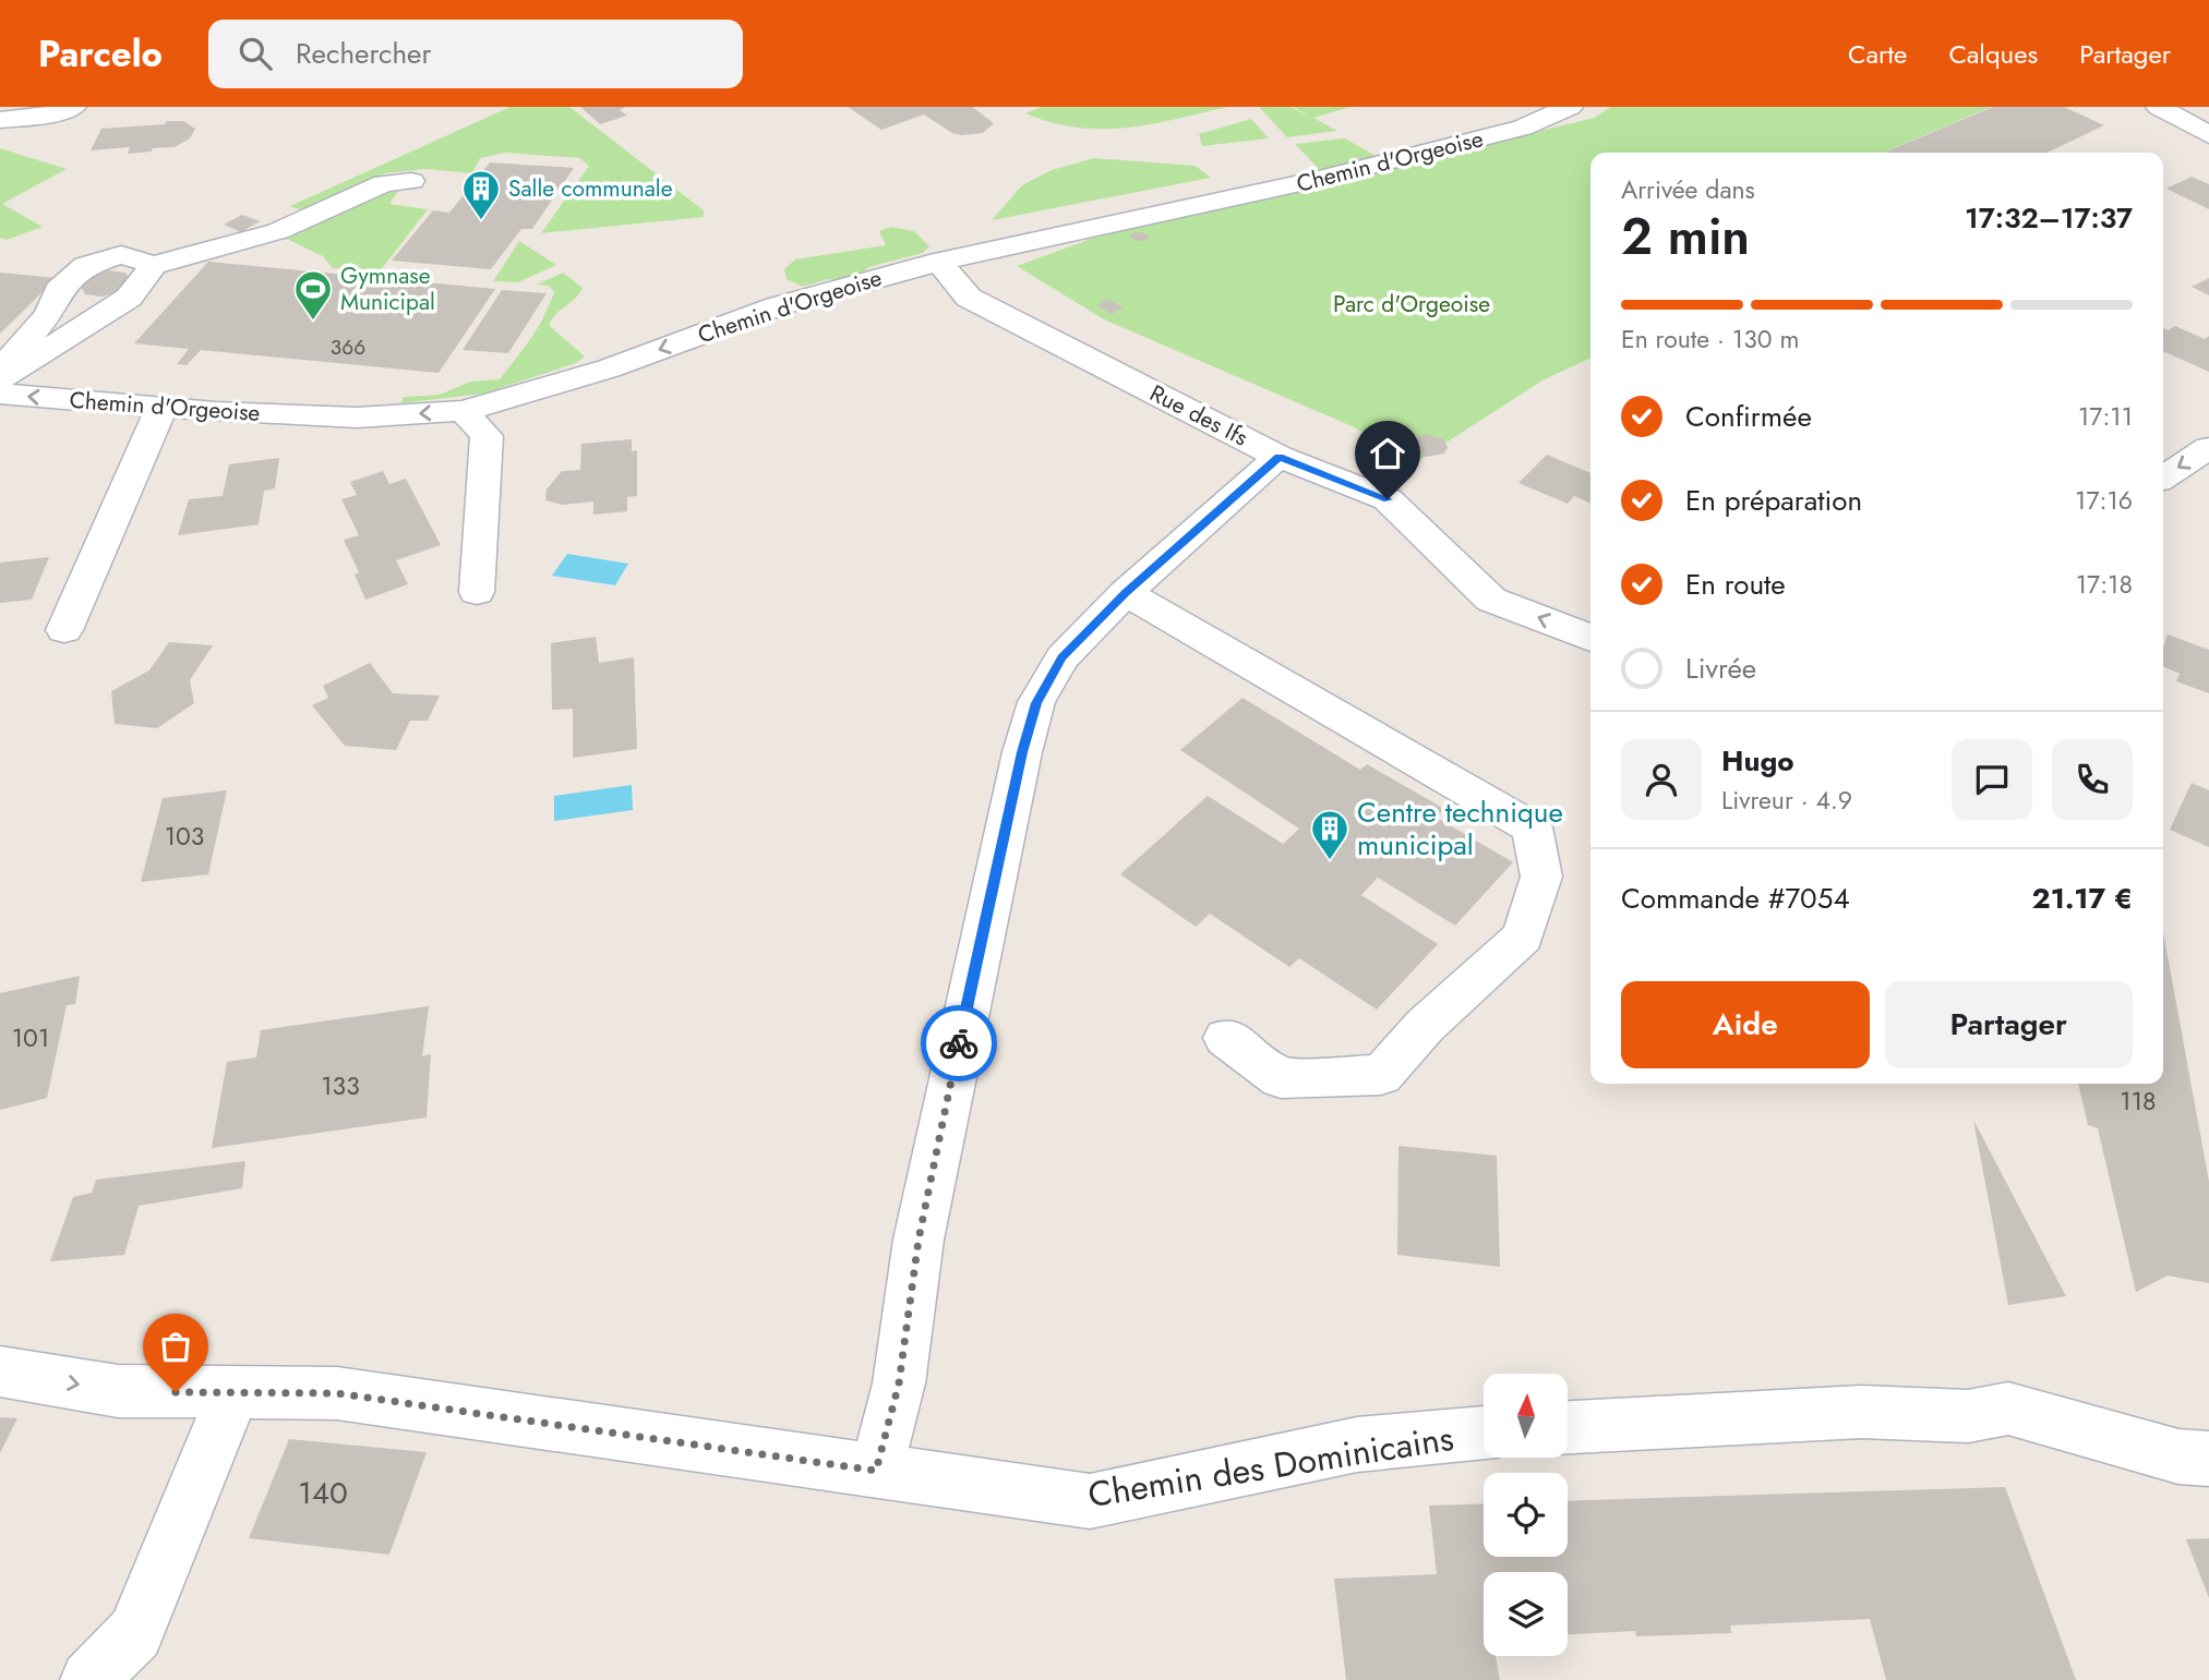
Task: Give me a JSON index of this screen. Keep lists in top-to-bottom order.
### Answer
{
  "streets": {
    "street": ["Chemin d'Orgeoise", "Rue des Ifs", "Chemin des Dominicains"]
  },
  "crossings": [
    ["Chemin d'Orgeoise", "Rue des Ifs"]
  ],
  "one_way": ["Rue des Ifs"],
  "parks": ["Parc d'Orgeoise"],
  "places": {
    "building": ["Salle communale", "Centre technique municipal"],
    "sports": ["Gymnase Municipal"]
  },
  "house_numbers": [
    "366",
    "103",
    "101",
    "133",
    "118",
    "140"
  ],
  "north": "top",
  "page": {
    "header": "Parcelo",
    "search": "Rechercher",
    "nav": ["Carte", "Calques", "Partager"],
    "heading": ["2 min", "Arrivée dans", "17:32–17:37"],
    "panel": [
      "Hugo",
      "Livreur · 4.9",
      "Commande #7054",
      "21.17 €"
    ],
    "bar": "En route · 130 m",
    "list": [
      ["Confirmée", "17:11"],
      ["En préparation", "17:16"],
      ["En route", "17:18"],
      "Livrée"
    ],
    "buttons": ["Aide", "Partager"]
  }
}
